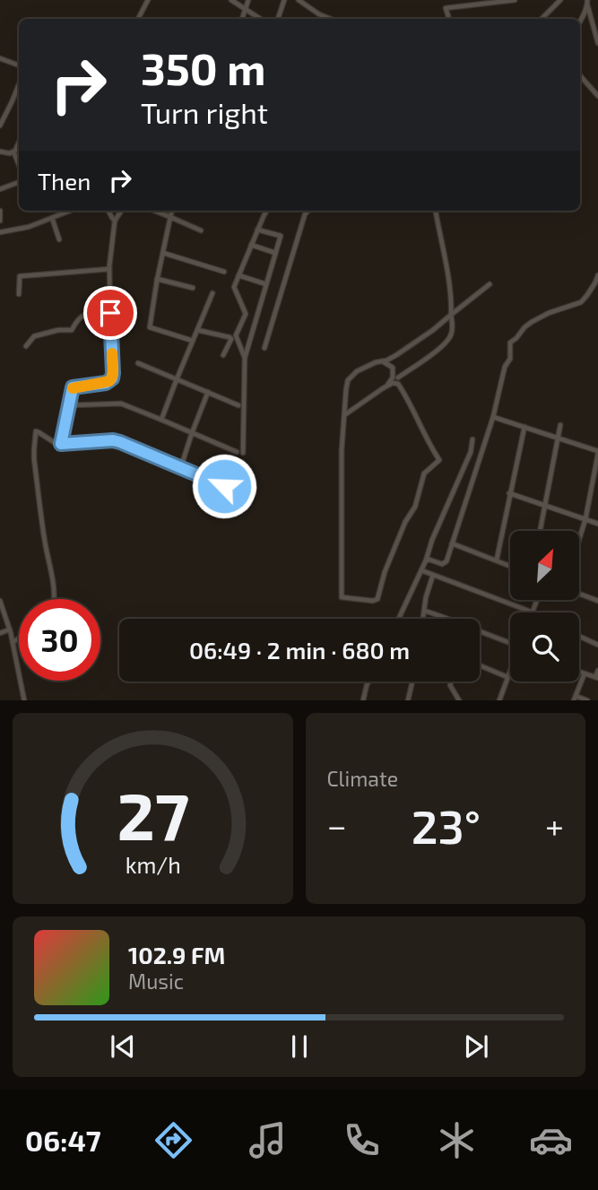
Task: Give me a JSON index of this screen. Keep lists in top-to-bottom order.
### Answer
{
  "north": "top right",
  "page": {
    "turn": ["350 m", "Turn right"],
    "then": "Then",
    "limit": "30",
    "trip": "06:49 · 2 min · 680 m",
    "tile": "Climate",
    "heat": ["−", "23°", "+"],
    "song": ["102.9 FM", "Music"],
    "tabs": "06:47",
    "gauge": ["27", "km/h"]
  }
}
